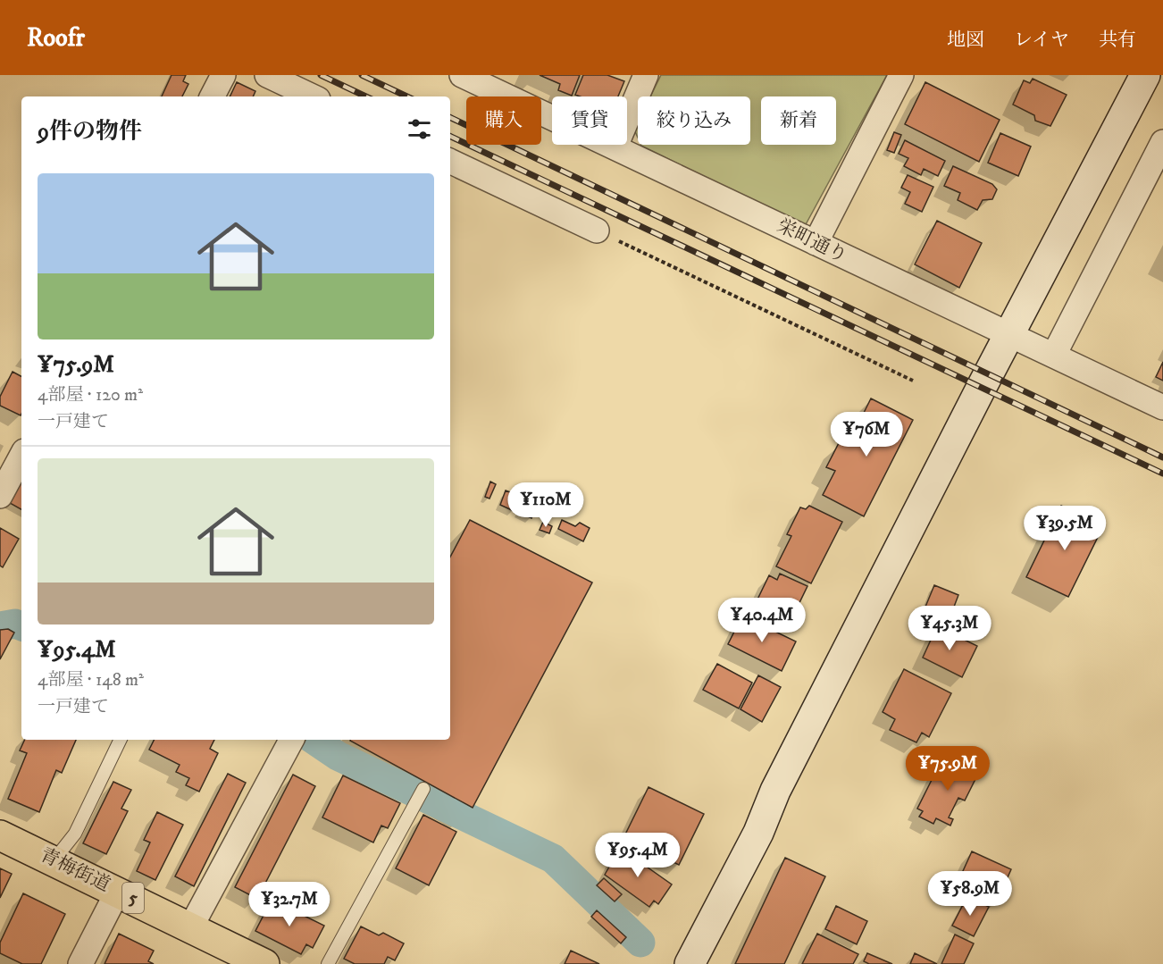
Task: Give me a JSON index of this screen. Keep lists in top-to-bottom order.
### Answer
{
  "streets": {
    "main road": ["青梅街道", "5"],
    "street": ["栄町通り"]
  },
  "page": {
    "header": "Roofr",
    "nav": ["地図", "レイヤ", "共有"],
    "chip": [
      "購入",
      "賃貸",
      "絞り込み",
      "新着"
    ],
    "heading": "9件の物件",
    "list": [
      {
        "name": "¥75.9M",
        "note": "4部屋 · 120 m² · 一戸建て"
      },
      {
        "name": "¥95.4M",
        "note": "4部屋 · 148 m² · 一戸建て"
      }
    ],
    "price": [
      "¥76M",
      "¥110M",
      "¥39.5M",
      "¥40.4M",
      "¥45.3M",
      "¥75.9M",
      "¥95.4M",
      "¥58.9M",
      "¥32.7M"
    ]
  }
}
